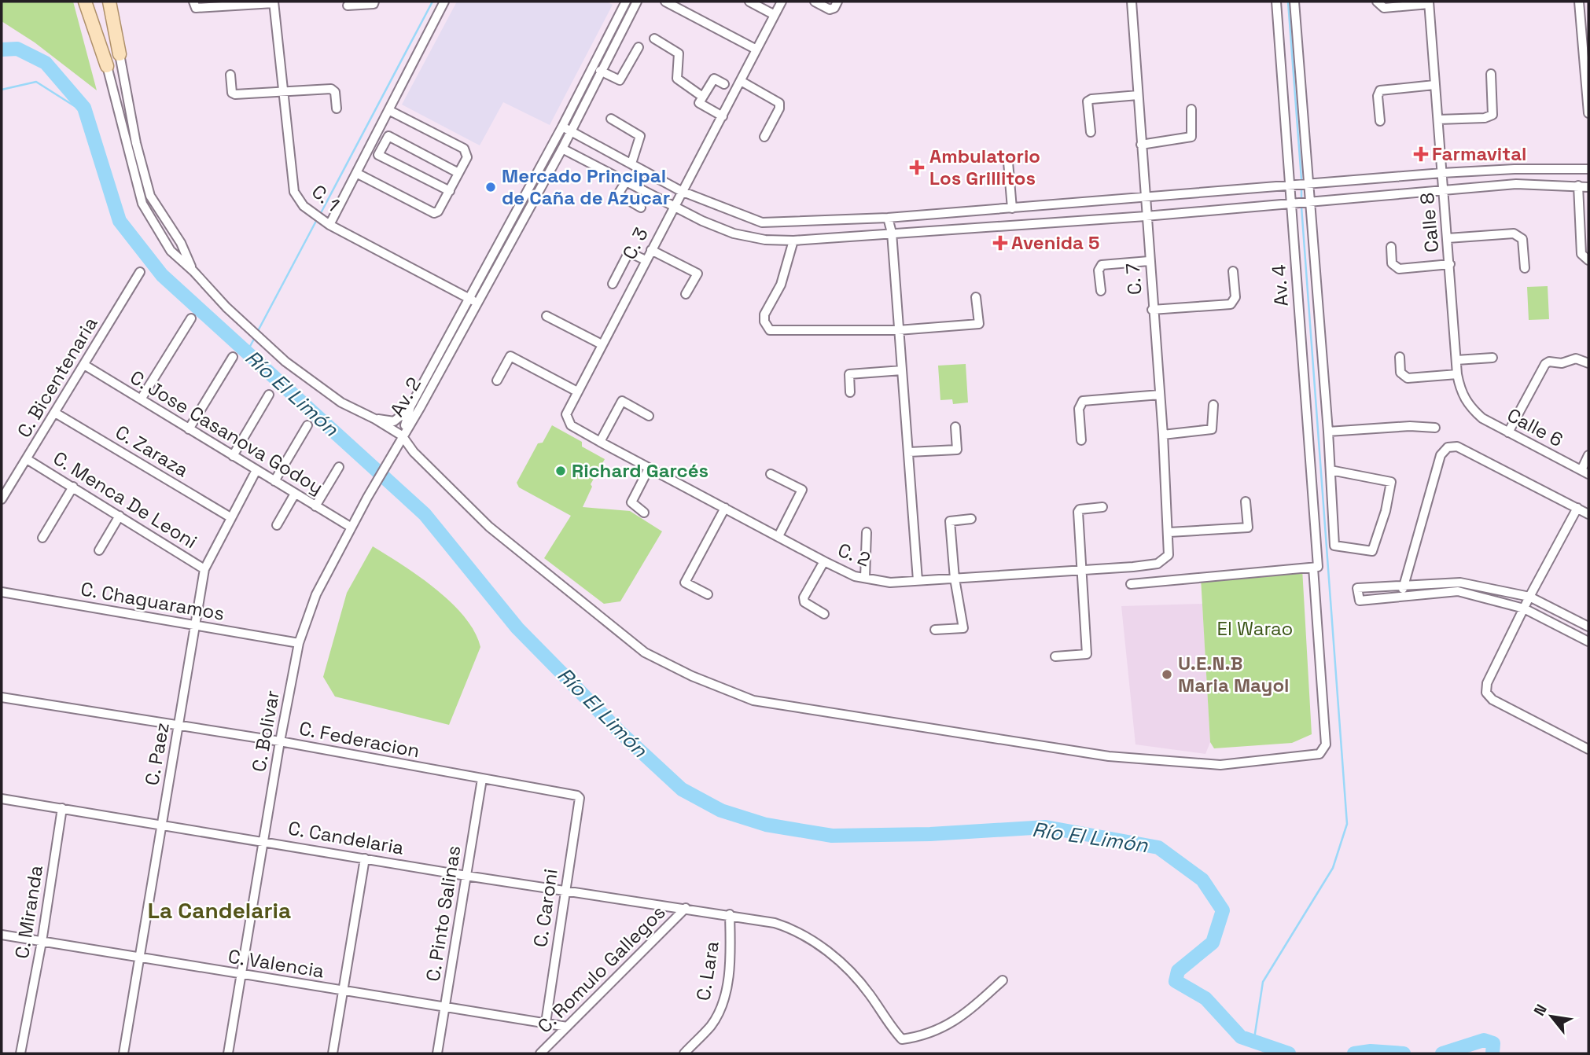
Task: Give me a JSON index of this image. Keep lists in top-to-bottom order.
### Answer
{
  "streets": {
    "street": [
      "C. 1",
      "Calle 8",
      "C. 3",
      "C. 7",
      "Av. 4",
      "C. Bicentenaria",
      "Av. 2",
      "Calle 6",
      "C. Jose Casanova Godoy",
      "C. Zaraza",
      "C. Menca De Leoni",
      "C. 2",
      "C. Chaguaramos",
      "C. Bolivar",
      "C. Federacion",
      "C. Paez",
      "C. Candelaria",
      "C. Caroni",
      "C. Miranda",
      "C. Pinto Salinas",
      "C. Valencia",
      "C. Romulo Gallegos",
      "C. Lara"
    ]
  },
  "crossings": [
    ["C. 1", "Av. 2"],
    ["Calle 8", "Calle 6"],
    ["C. 3", "C. 2"],
    ["C. 7", "C. 2"],
    ["Av. 4", "Av. 2"],
    ["Av. 4", "C. Bolivar"],
    ["C. Bicentenaria", "C. Jose Casanova Godoy"],
    ["C. Bicentenaria", "C. Zaraza"],
    ["C. Bicentenaria", "C. Menca De Leoni"],
    ["Av. 2", "C. Bolivar"],
    ["C. Jose Casanova Godoy", "C. Bolivar"],
    ["C. Jose Casanova Godoy", "C. Paez"],
    ["C. Zaraza", "C. Paez"],
    ["C. Menca De Leoni", "C. Paez"],
    ["C. Chaguaramos", "C. Bolivar"],
    ["C. Chaguaramos", "C. Paez"],
    ["C. Bolivar", "C. Federacion"],
    ["C. Bolivar", "C. Candelaria"],
    ["C. Bolivar", "C. Valencia"],
    ["C. Federacion", "C. Paez"],
    ["C. Federacion", "C. Caroni"],
    ["C. Federacion", "C. Pinto Salinas"],
    ["C. Paez", "C. Candelaria"],
    ["C. Paez", "C. Valencia"],
    ["C. Candelaria", "C. Caroni"],
    ["C. Candelaria", "C. Miranda"],
    ["C. Candelaria", "C. Pinto Salinas"],
    ["C. Candelaria", "C. Romulo Gallegos"],
    ["C. Caroni", "C. Valencia"],
    ["C. Miranda", "C. Valencia"],
    ["C. Pinto Salinas", "C. Valencia"],
    ["C. Valencia", "C. Romulo Gallegos"]
  ],
  "districts": ["La Candelaria"],
  "water": ["Río El Limón"],
  "parks": ["El Warao"],
  "places": {
    "health": ["Farmavital", "Ambulatorio Los Grillitos", "Avenida 5"],
    "other": ["Mercado Principal de Caña de Azucar", "Richard Garcés", "U.E.N.B Maria Mayol"]
  },
  "north": "top left"
}
